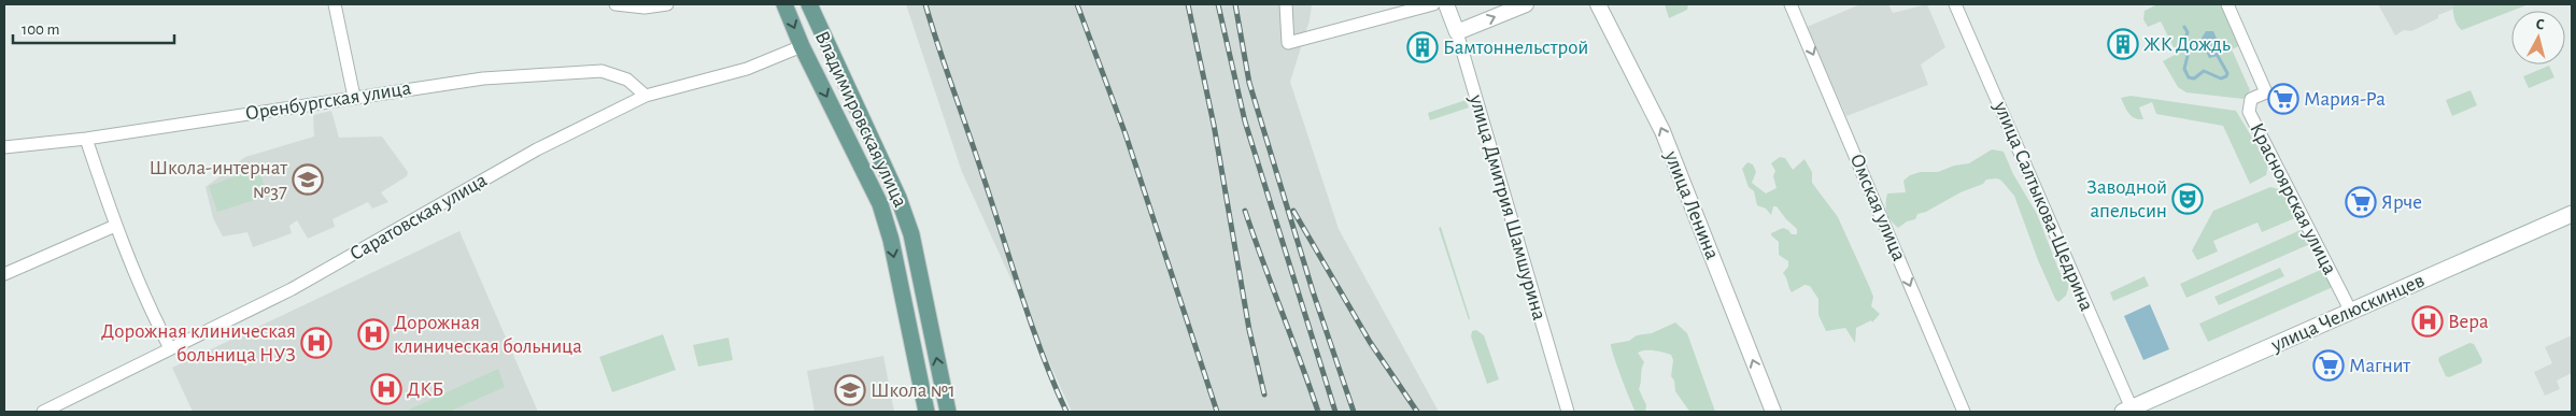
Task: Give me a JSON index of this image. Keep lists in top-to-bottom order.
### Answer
{
  "streets": {
    "main road": ["Владимировская улица", "улица Челюскинцев"],
    "street": [
      "Оренбургская улица",
      "Красноярская улица",
      "улица Ленина",
      "улица Салтыкова-Щедрина",
      "улица Дмитрия Шамшурина",
      "Омская улица",
      "Саратовская улица"
    ]
  },
  "crossings": [
    ["Оренбургская улица", "Саратовская улица"],
    ["Владимировская улица", "Саратовская улица"],
    ["Красноярская улица", "улица Челюскинцев"],
    ["улица Салтыкова-Щедрина", "улица Челюскинцев"]
  ],
  "one_way": ["улица Ленина", "Омская улица"],
  "places": {
    "building": ["ЖК Дождь", "Бамтоннельстрой"],
    "supermarket": ["Мария-Ра", "Ярче", "Магнит"],
    "school or university": ["Школа-интернат №37", "Школа №1"],
    "theatre": ["Заводной апельсин"],
    "hospital": [
      "Вера",
      "Дорожная клиническая больница",
      "Дорожная клиническая больница НУЗ",
      "ДКБ"
    ]
  },
  "scale_bar": "100 m",
  "north": "top"
}
